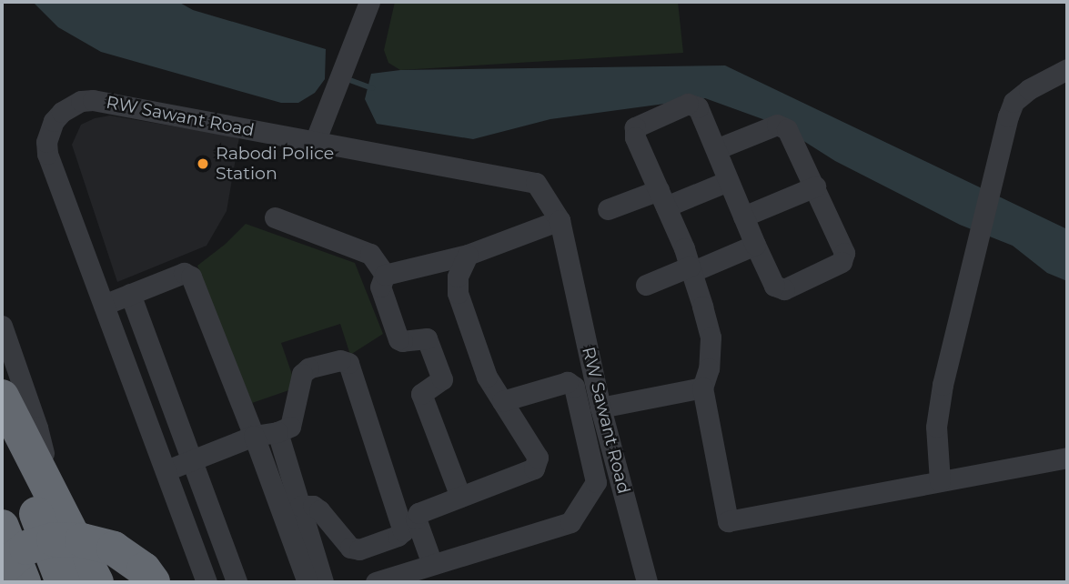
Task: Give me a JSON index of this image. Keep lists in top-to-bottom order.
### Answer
{
  "streets": {
    "street": ["RW Sawant Road"]
  },
  "places": ["Rabodi Police Station"]
}
